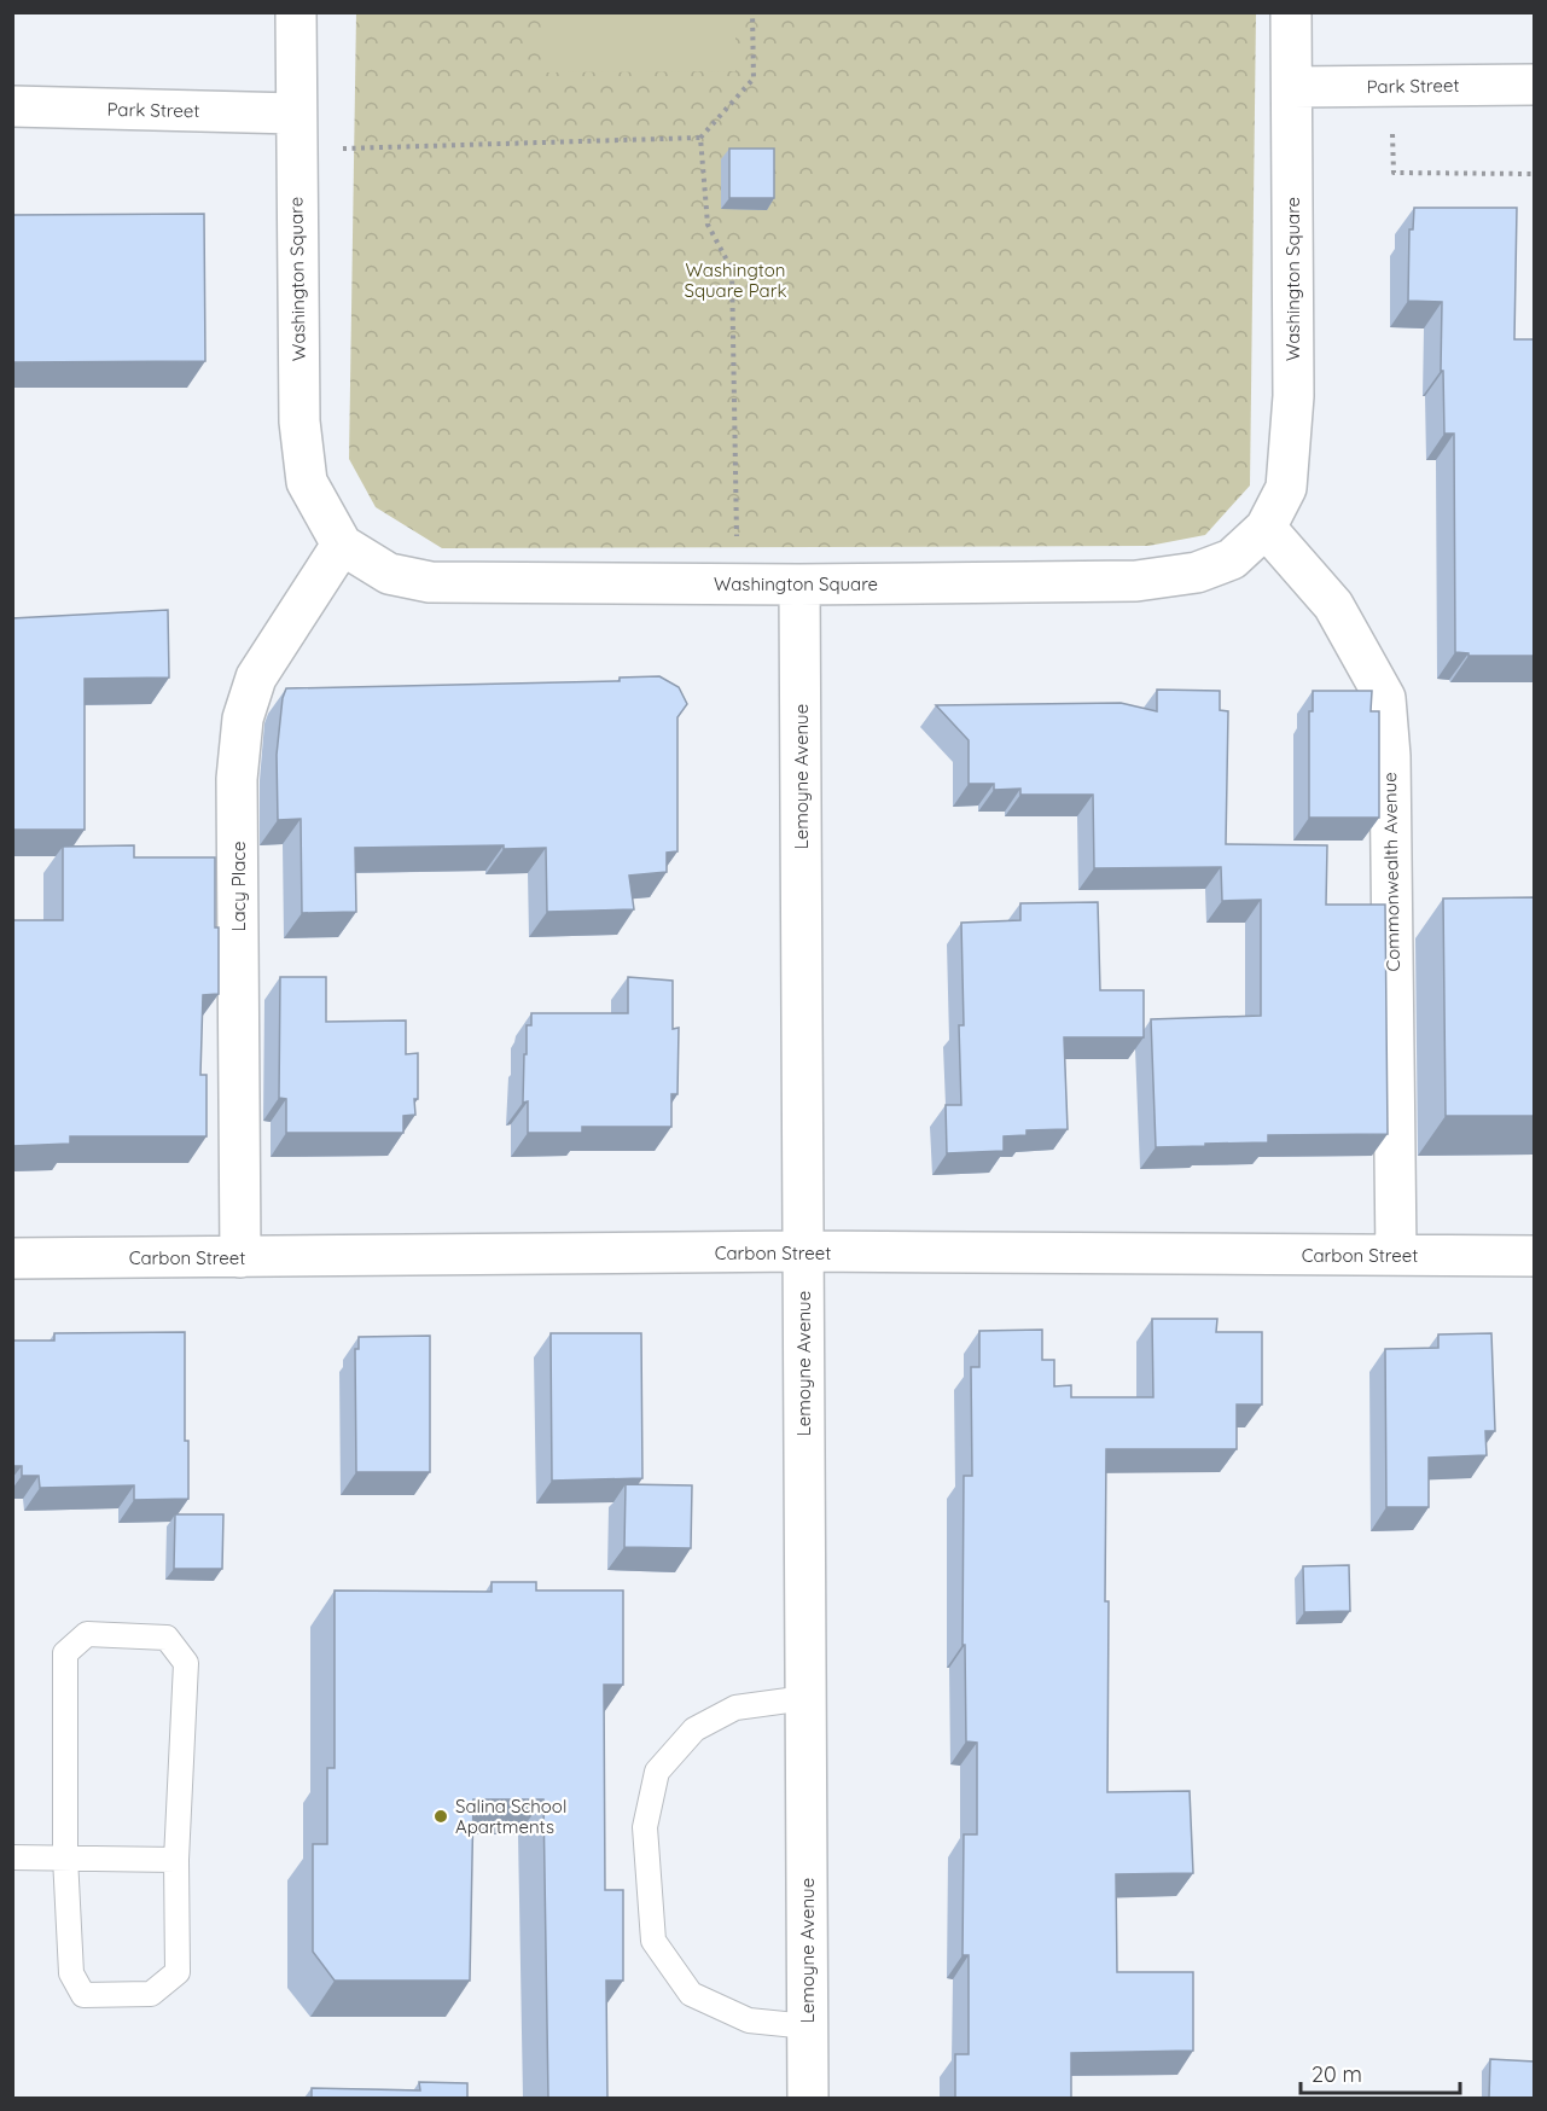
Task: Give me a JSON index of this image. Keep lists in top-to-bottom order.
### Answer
{
  "streets": {
    "street": [
      "Park Street",
      "Washington Square",
      "Lemoyne Avenue",
      "Commonwealth Avenue",
      "Lacy Place",
      "Carbon Street"
    ]
  },
  "crossings": [
    ["Park Street", "Washington Square"],
    ["Washington Square", "Lemoyne Avenue"],
    ["Washington Square", "Commonwealth Avenue"],
    ["Washington Square", "Lacy Place"],
    ["Lemoyne Avenue", "Carbon Street"],
    ["Commonwealth Avenue", "Carbon Street"],
    ["Lacy Place", "Carbon Street"]
  ],
  "parks": ["Washington Square Park"],
  "places": ["Salina School Apartments"],
  "scale_bar": "20 m"
}
